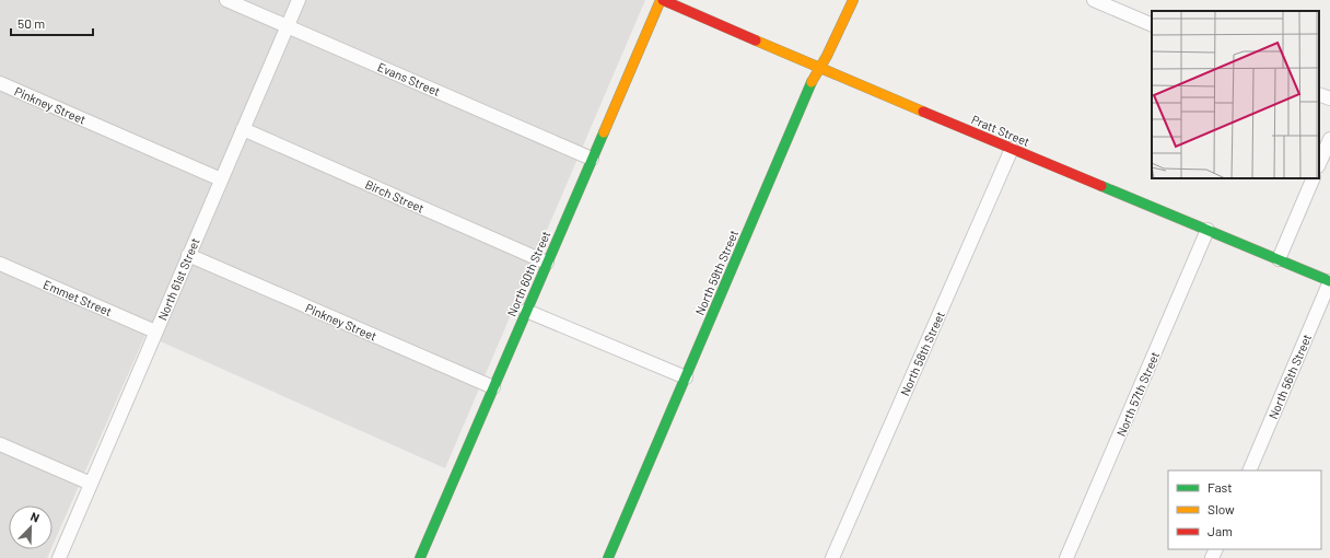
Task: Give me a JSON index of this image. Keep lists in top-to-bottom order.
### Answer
{
  "streets": {
    "street": [
      "Evans Street",
      "Pinkney Street",
      "Pratt Street",
      "Birch Street",
      "North 59th Street",
      "North 60th Street",
      "North 61st Street",
      "Emmet Street",
      "North 58th Street",
      "North 56th Street",
      "North 57th Street"
    ]
  },
  "crossings": [
    ["Evans Street", "North 60th Street"],
    ["Evans Street", "North 61st Street"],
    ["Pinkney Street", "North 60th Street"],
    ["Pinkney Street", "North 61st Street"],
    ["Pratt Street", "North 59th Street"],
    ["Pratt Street", "North 60th Street"],
    ["Pratt Street", "North 58th Street"],
    ["Pratt Street", "North 56th Street"],
    ["Pratt Street", "North 57th Street"],
    ["Birch Street", "North 60th Street"],
    ["Birch Street", "North 61st Street"],
    ["North 61st Street", "Emmet Street"]
  ],
  "legend": ["Fast", "Slow", "Jam"],
  "scale_bar": "50 m",
  "north": "top right"
}
